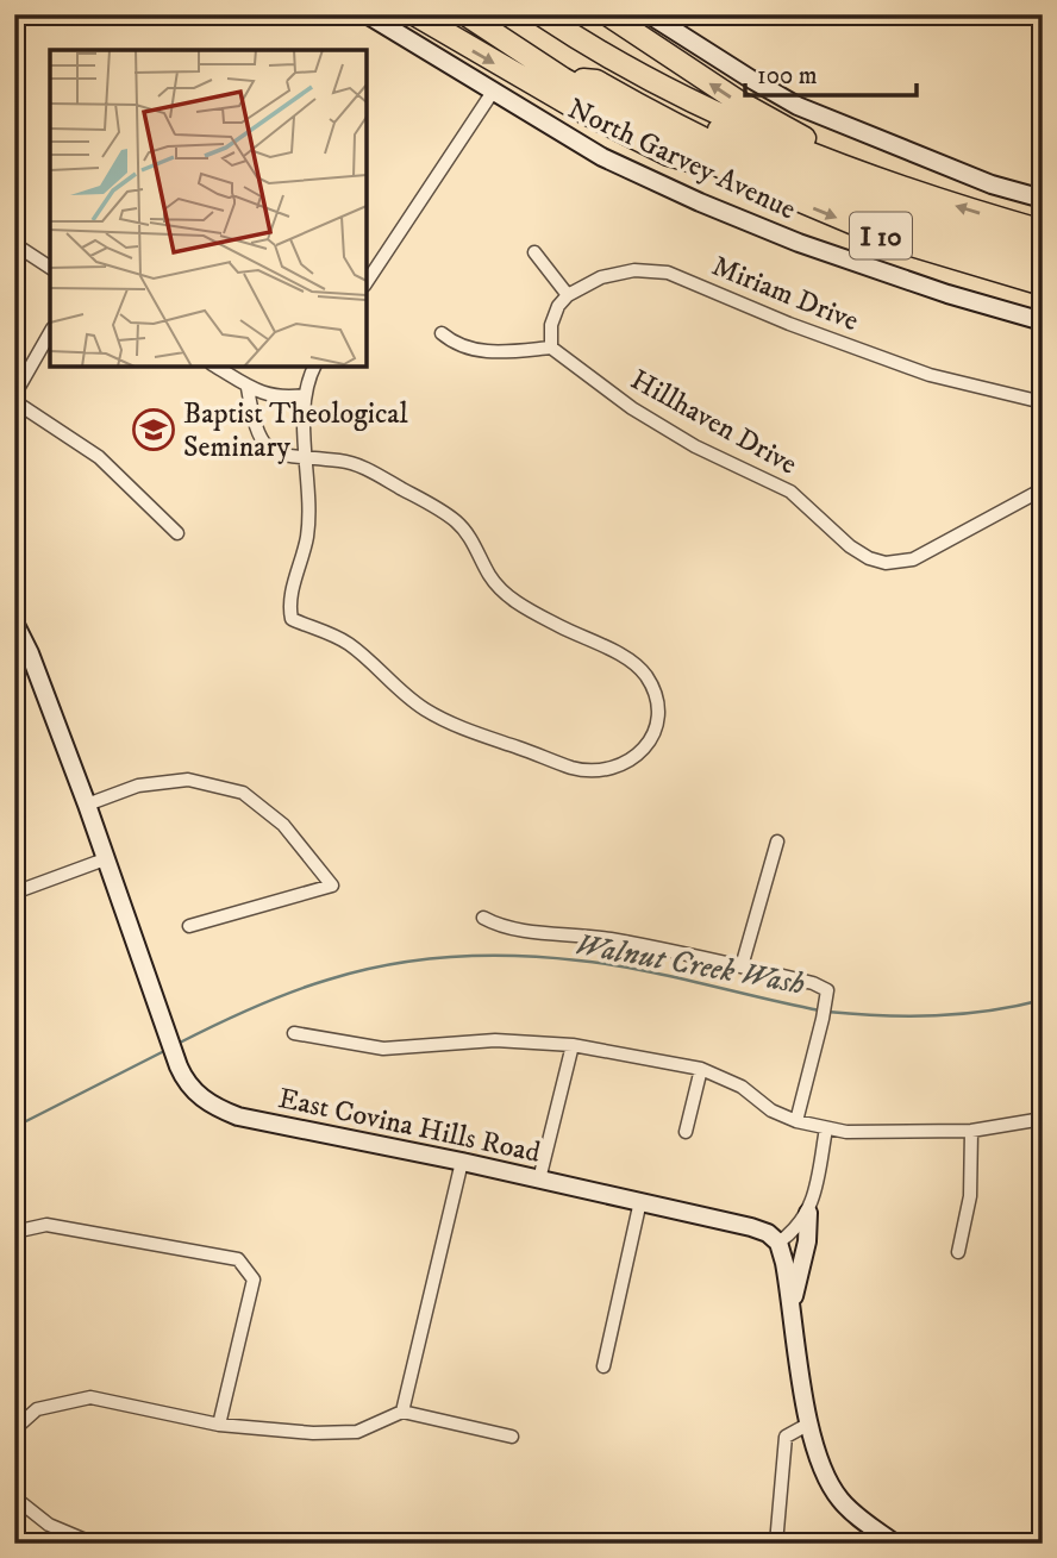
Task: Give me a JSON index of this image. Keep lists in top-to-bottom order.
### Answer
{
  "streets": {
    "highway": ["I 10"],
    "street": [
      "North Garvey Avenue",
      "Miriam Drive",
      "Hillhaven Drive",
      "East Covina Hills Road"
    ]
  },
  "water": ["Walnut Creek Wash"],
  "places": {
    "school or university": ["Baptist Theological Seminary"]
  },
  "scale_bar": "100 m"
}
